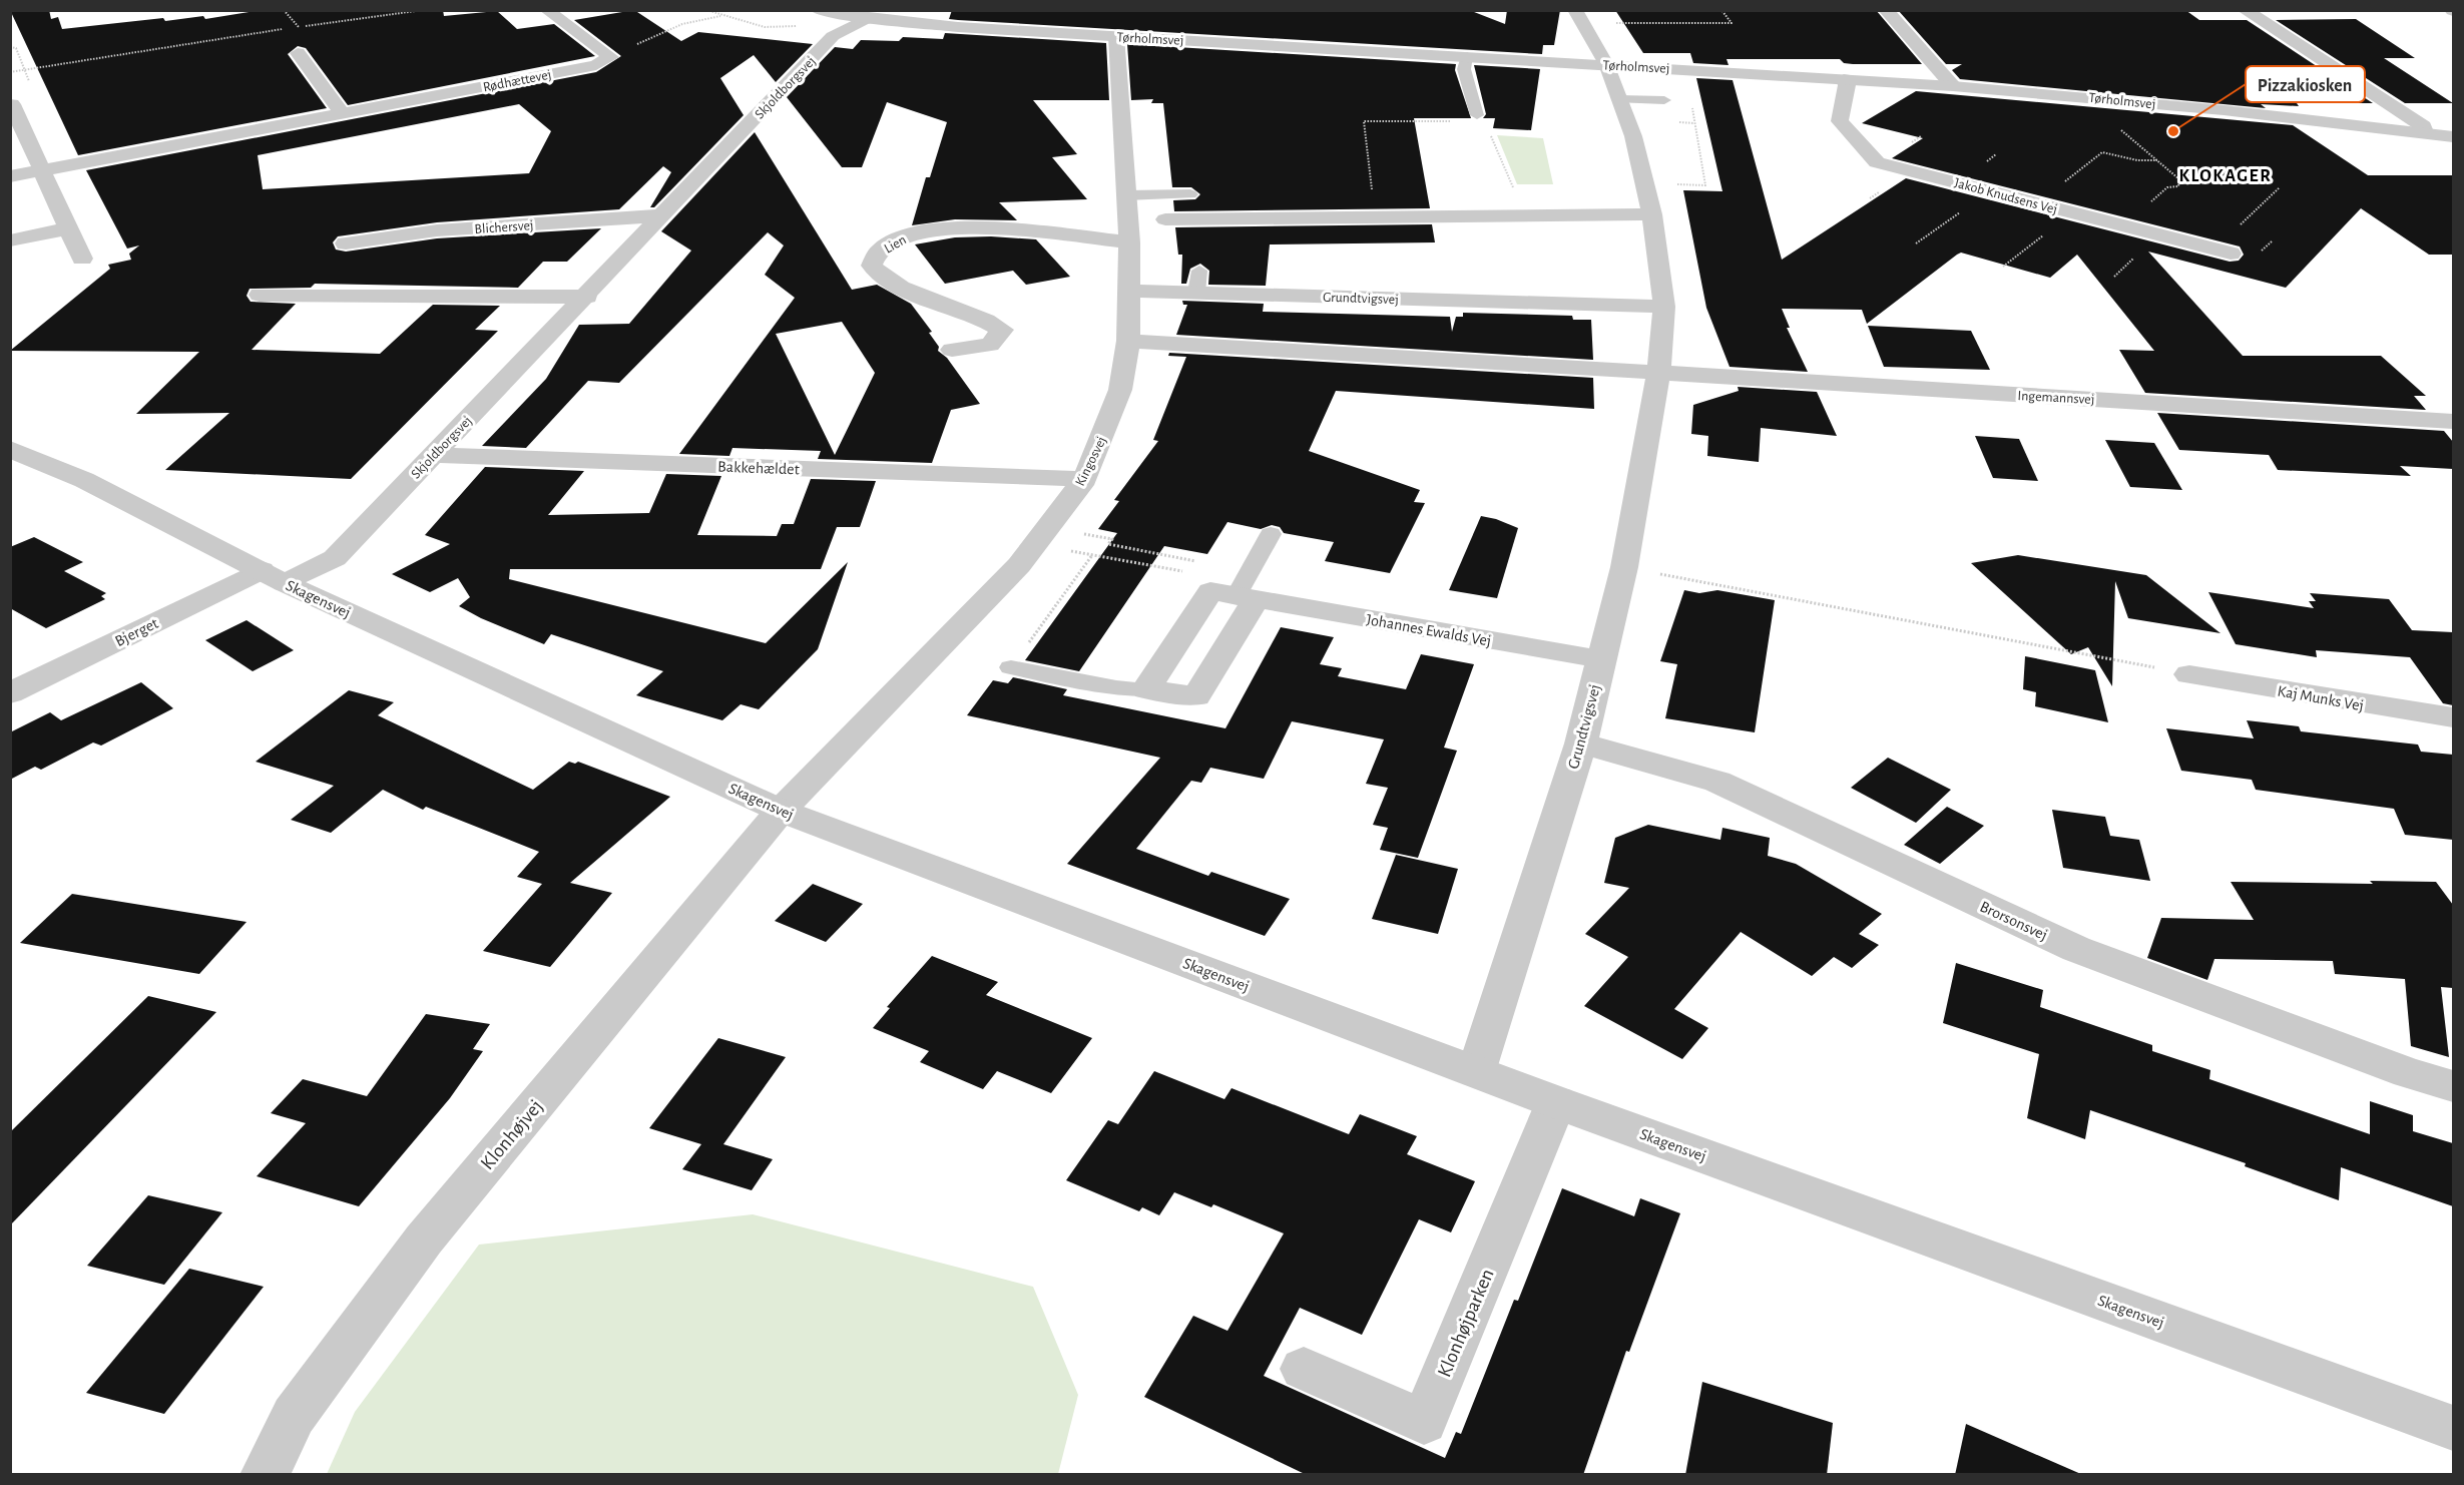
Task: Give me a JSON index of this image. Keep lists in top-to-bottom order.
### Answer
{
  "streets": {
    "street": [
      "Tørholmsvej",
      "Rødhættevej",
      "Skjoldborgsvej",
      "Jakob Knudsens Vej",
      "Blichersvej",
      "Lien",
      "Grundtvigsvej",
      "Ingemannsvej",
      "Kingosvej",
      "Bakkehældet",
      "Skagensvej",
      "Johannes Ewalds Vej",
      "Bjerget",
      "Kaj Munks Vej",
      "Brorsonsvej",
      "Klonhøjvej",
      "Klonhøjparken"
    ]
  },
  "crossings": [
    ["Tørholmsvej", "Skjoldborgsvej"],
    ["Tørholmsvej", "Jakob Knudsens Vej"],
    ["Tørholmsvej", "Grundtvigsvej"],
    ["Tørholmsvej", "Kingosvej"],
    ["Skjoldborgsvej", "Blichersvej"],
    ["Skjoldborgsvej", "Bakkehældet"],
    ["Skjoldborgsvej", "Skagensvej"],
    ["Skjoldborgsvej", "Bjerget"],
    ["Lien", "Kingosvej"],
    ["Grundtvigsvej", "Ingemannsvej"],
    ["Grundtvigsvej", "Kingosvej"],
    ["Grundtvigsvej", "Skagensvej"],
    ["Grundtvigsvej", "Johannes Ewalds Vej"],
    ["Grundtvigsvej", "Brorsonsvej"],
    ["Kingosvej", "Bakkehældet"],
    ["Kingosvej", "Skagensvej"],
    ["Kingosvej", "Klonhøjvej"],
    ["Skagensvej", "Bjerget"],
    ["Skagensvej", "Klonhøjvej"],
    ["Skagensvej", "Klonhøjparken"]
  ],
  "districts": ["KLOKAGER"],
  "places": ["Pizzakiosken"]
}
